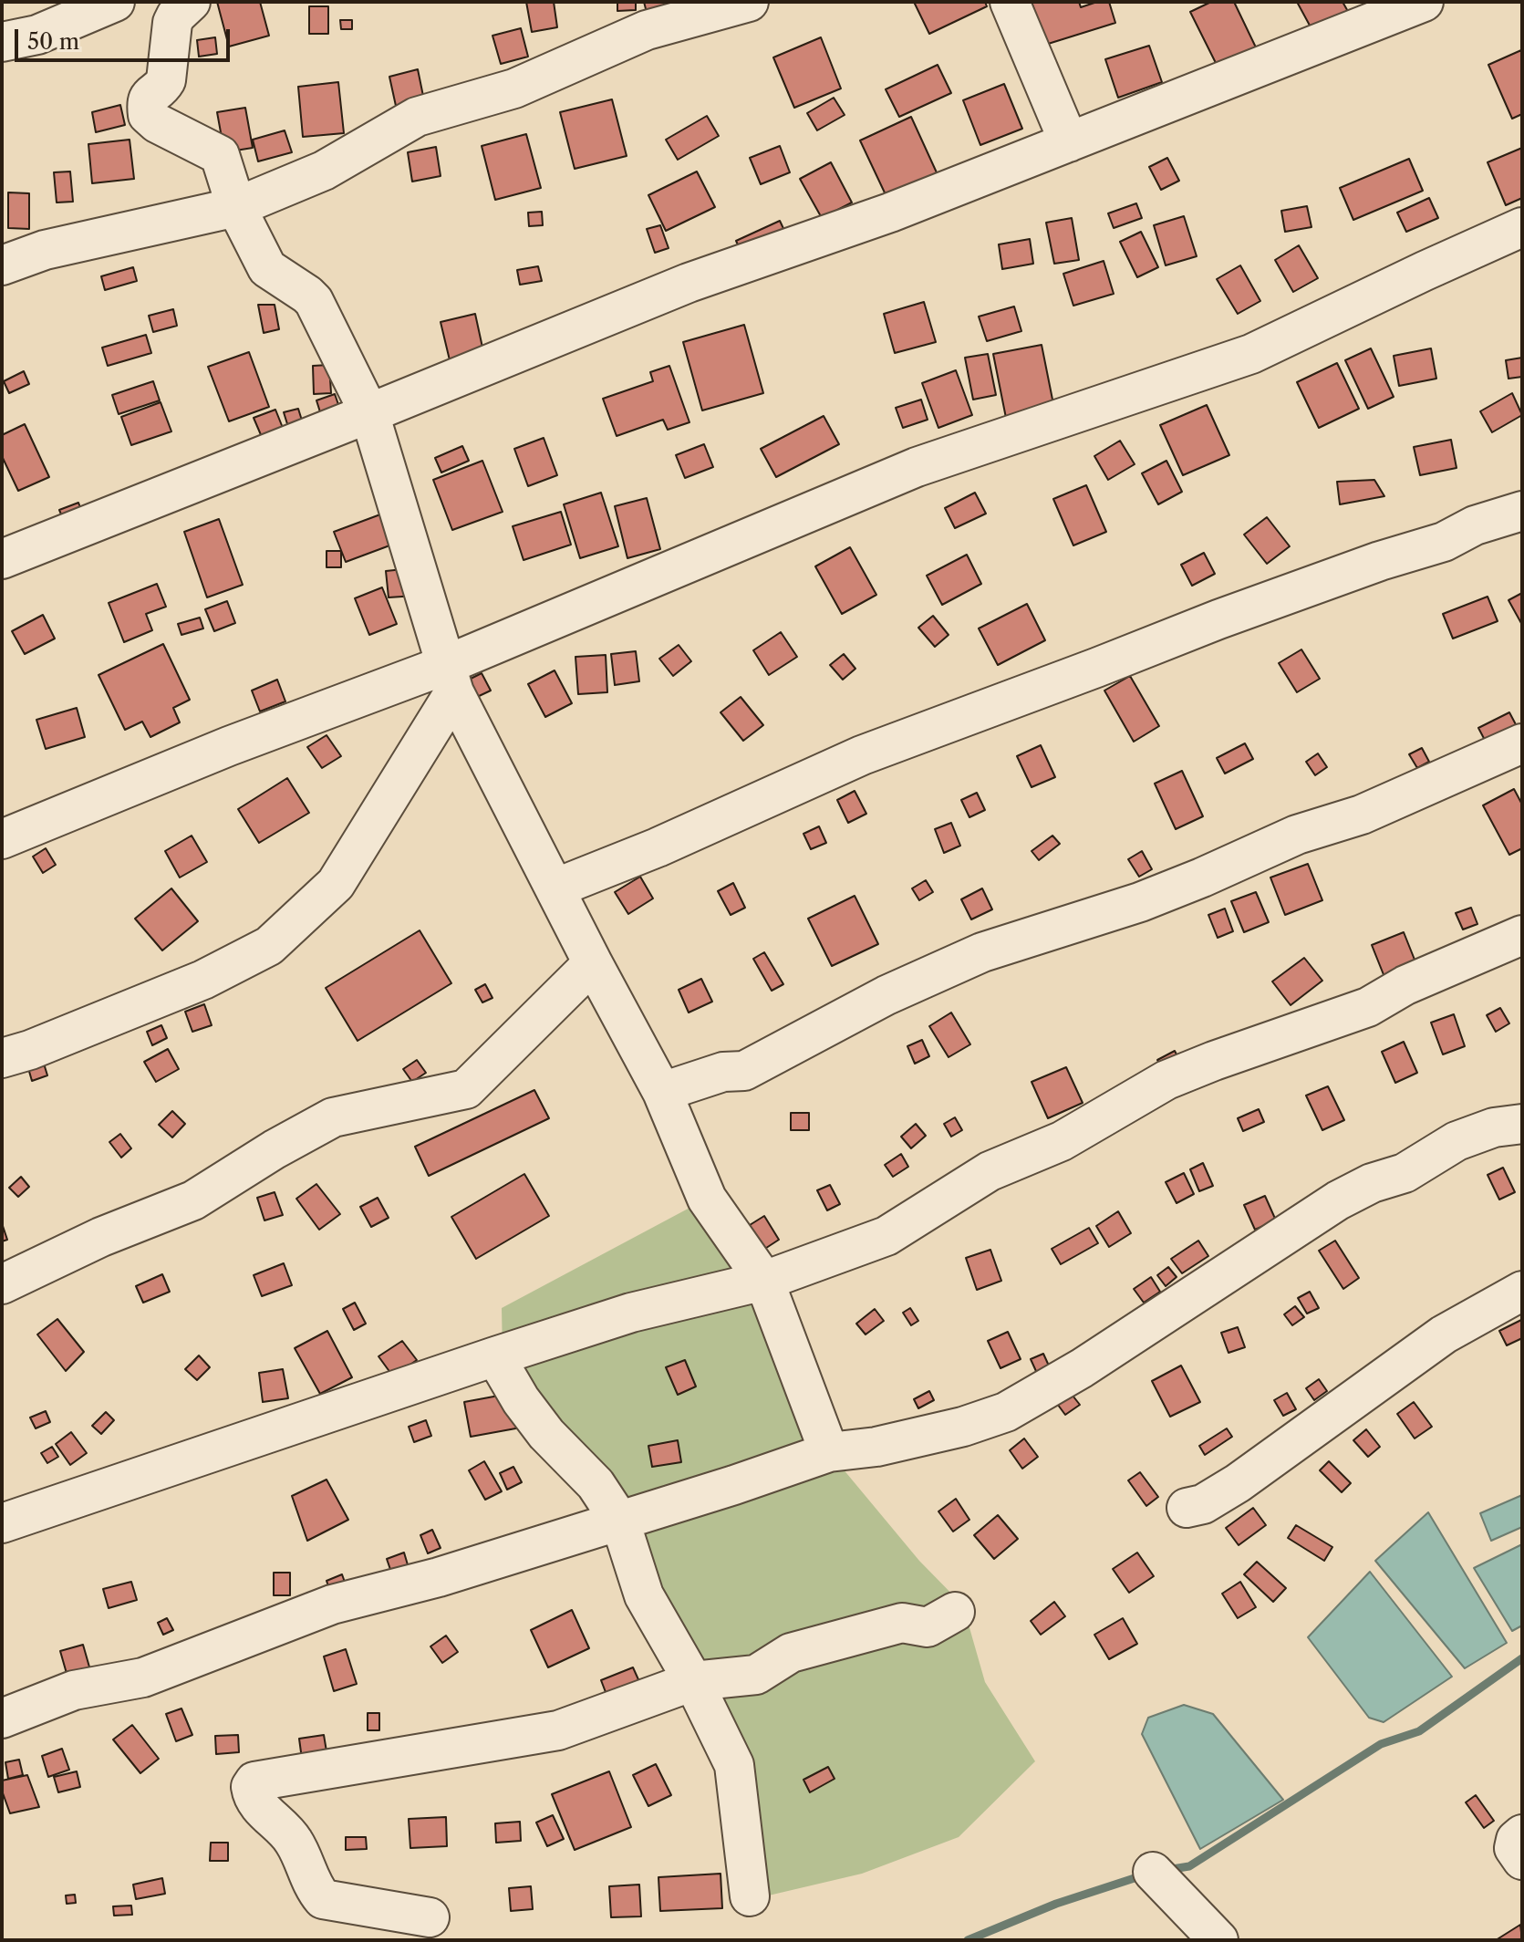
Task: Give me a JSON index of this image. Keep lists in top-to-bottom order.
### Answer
{
  "scale_bar": "50 m"
}
